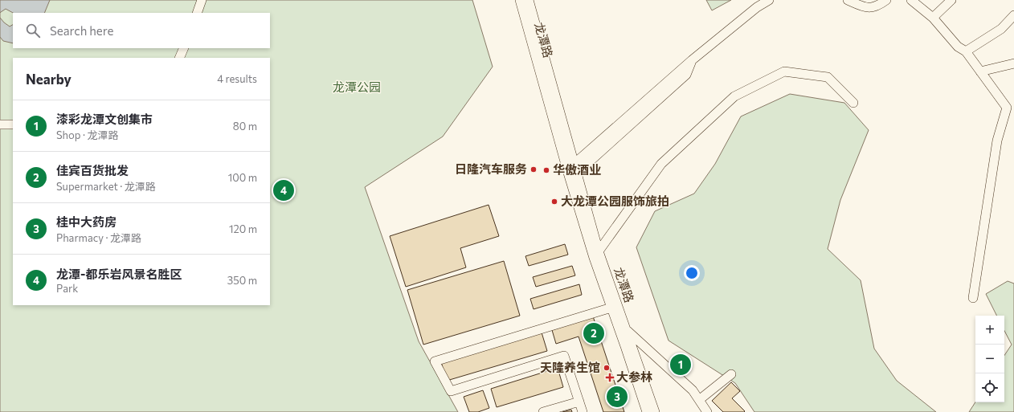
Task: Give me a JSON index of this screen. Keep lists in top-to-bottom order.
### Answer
{
  "streets": {
    "street": ["龙潭路"]
  },
  "parks": ["龙潭公园"],
  "places": {
    "other": [
      "日隆汽车服务",
      "华傲酒业",
      "大龙潭公园服饰旅拍",
      "天隆养生馆"
    ],
    "health": ["大参林"]
  },
  "page": {
    "search": "Search here",
    "heading": ["Nearby", "4 results"],
    "list": [
      {
        "mark": "1",
        "name": "漆彩龙潭文创集市",
        "note": "Shop · 龙潭路",
        "value": "80 m"
      },
      {
        "mark": "2",
        "name": "佳宾百货批发",
        "note": "Supermarket · 龙潭路",
        "value": "100 m"
      },
      {
        "mark": "3",
        "name": "桂中大药房",
        "note": "Pharmacy · 龙潭路",
        "value": "120 m"
      },
      {
        "mark": "4",
        "name": "龙潭-都乐岩风景名胜区",
        "note": "Park",
        "value": "350 m"
      }
    ],
    "pins": [
      "4",
      "2",
      "1",
      "3"
    ],
    "map_buttons": ["+", "−"]
  }
}
